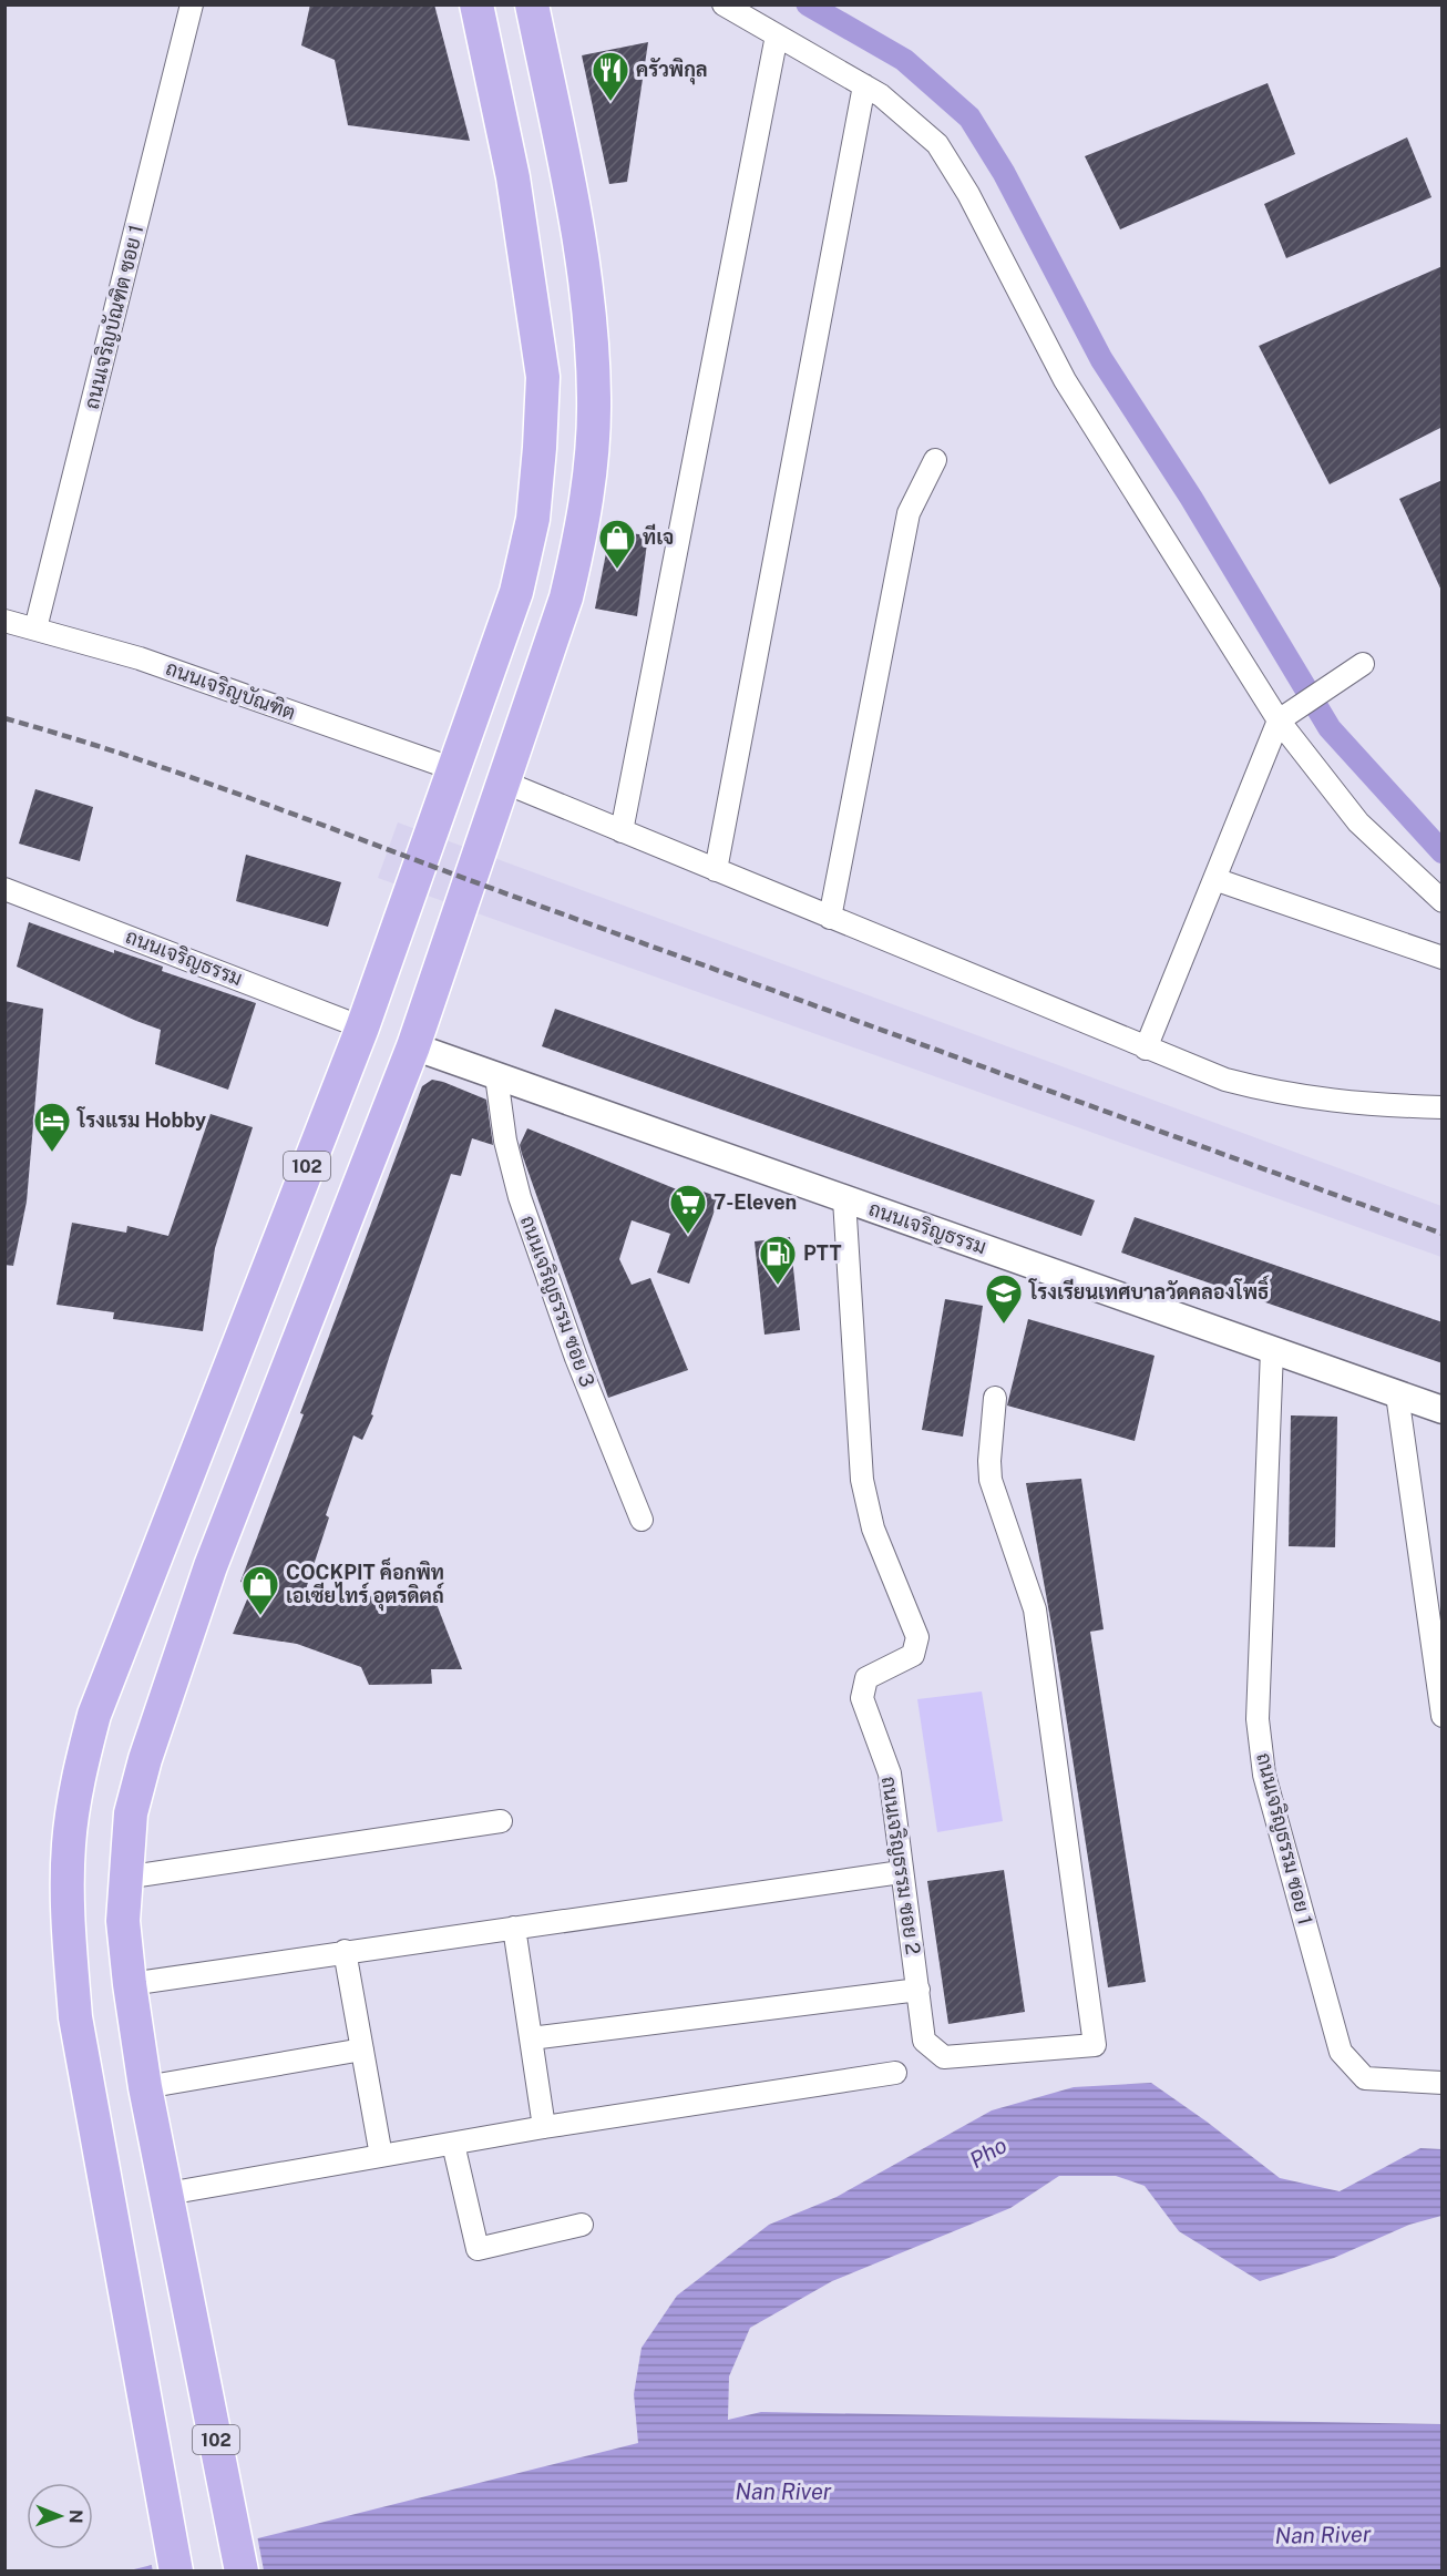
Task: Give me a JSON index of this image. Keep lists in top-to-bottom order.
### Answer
{
  "streets": {
    "main road": ["102"],
    "street": [
      "ถนนเจริญบัณฑิต ซอย 1",
      "ถนนเจริญบัณฑิต",
      "ถนนเจริญธรรม",
      "ถนนเจริญธรรม ซอย 3",
      "ถนนเจริญธรรม ซอย 1",
      "ถนนเจริญธรรม ซอย 2"
    ]
  },
  "crossings": [
    ["ถนนเจริญบัณฑิต ซอย 1", "ถนนเจริญบัณฑิต"],
    ["ถนนเจริญบัณฑิต", "102"],
    ["ถนนเจริญธรรม", "102"],
    ["ถนนเจริญธรรม", "ถนนเจริญธรรม ซอย 3"],
    ["ถนนเจริญธรรม", "ถนนเจริญธรรม ซอย 1"],
    ["ถนนเจริญธรรม", "ถนนเจริญธรรม ซอย 2"]
  ],
  "water": ["Pho", "Nan River"],
  "places": {
    "restaurant": ["ครัวพิกุล"],
    "shop": ["ทีเจ", "COCKPIT ค็อกพิท เอเซียไทร์ อุตรดิตถ์"],
    "hotel": ["โรงแรม Hobby"],
    "supermarket": ["7-Eleven"],
    "fuel station": ["PTT"],
    "school or university": ["โรงเรียนเทศบาลวัดคลองโพธิ์"]
  },
  "north": "right"
}
